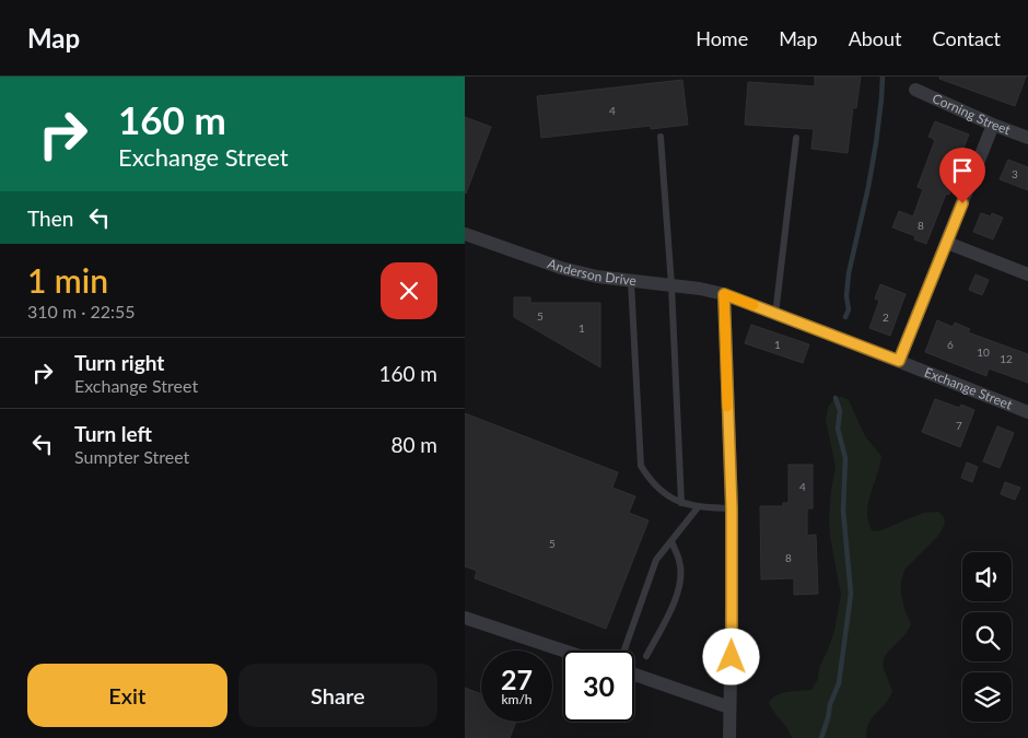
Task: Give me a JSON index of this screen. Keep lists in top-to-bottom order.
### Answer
{
  "streets": {
    "street": ["Corning Street", "Anderson Drive", "Exchange Street"]
  },
  "crossings": [
    ["Anderson Drive", "Exchange Street"]
  ],
  "house_numbers": [
    "4",
    "3",
    "8",
    "5",
    "2",
    "1",
    "1",
    "6",
    "10",
    "12",
    "7",
    "4",
    "5",
    "8"
  ],
  "page": {
    "header": "Map",
    "nav": [
      "Home",
      "Map",
      "About",
      "Contact"
    ],
    "turn": ["160 m", "Exchange Street"],
    "then": "Then",
    "heading": ["1 min", "310 m · 22:55"],
    "list": [
      {
        "name": "Turn right",
        "note": "Exchange Street",
        "value": "160 m"
      },
      {
        "name": "Turn left",
        "note": "Sumpter Street",
        "value": "80 m"
      }
    ],
    "speed": "27 km/h",
    "limit": "30",
    "buttons": ["Exit", "Share"]
  }
}
